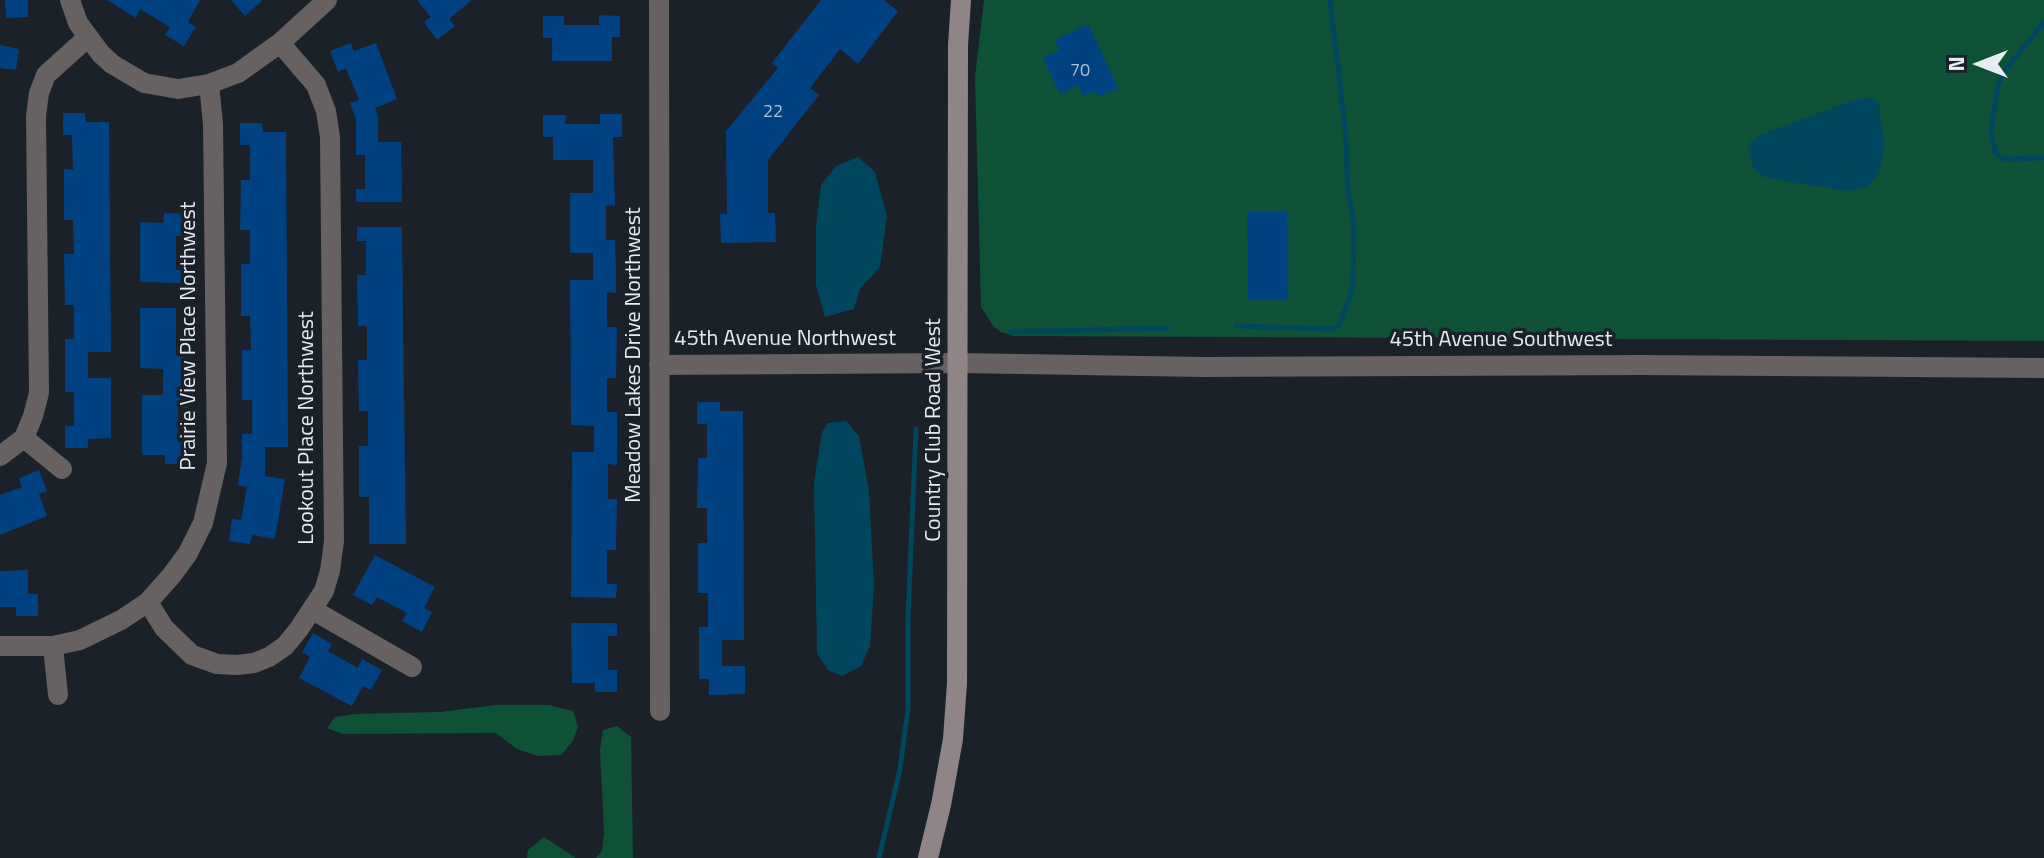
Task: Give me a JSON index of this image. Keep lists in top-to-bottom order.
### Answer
{
  "streets": {
    "main road": ["Country Club Road West"],
    "street": [
      "Prairie View Place Northwest",
      "45th Avenue Northwest",
      "45th Avenue Southwest",
      "Meadow Lakes Drive Northwest",
      "Lookout Place Northwest"
    ]
  },
  "crossings": [
    ["Prairie View Place Northwest", "Lookout Place Northwest"],
    ["45th Avenue Northwest", "45th Avenue Southwest"],
    ["45th Avenue Northwest", "Meadow Lakes Drive Northwest"],
    ["45th Avenue Northwest", "Country Club Road West"],
    ["45th Avenue Southwest", "Country Club Road West"]
  ],
  "house_numbers": ["70", "22"],
  "north": "left"
}
